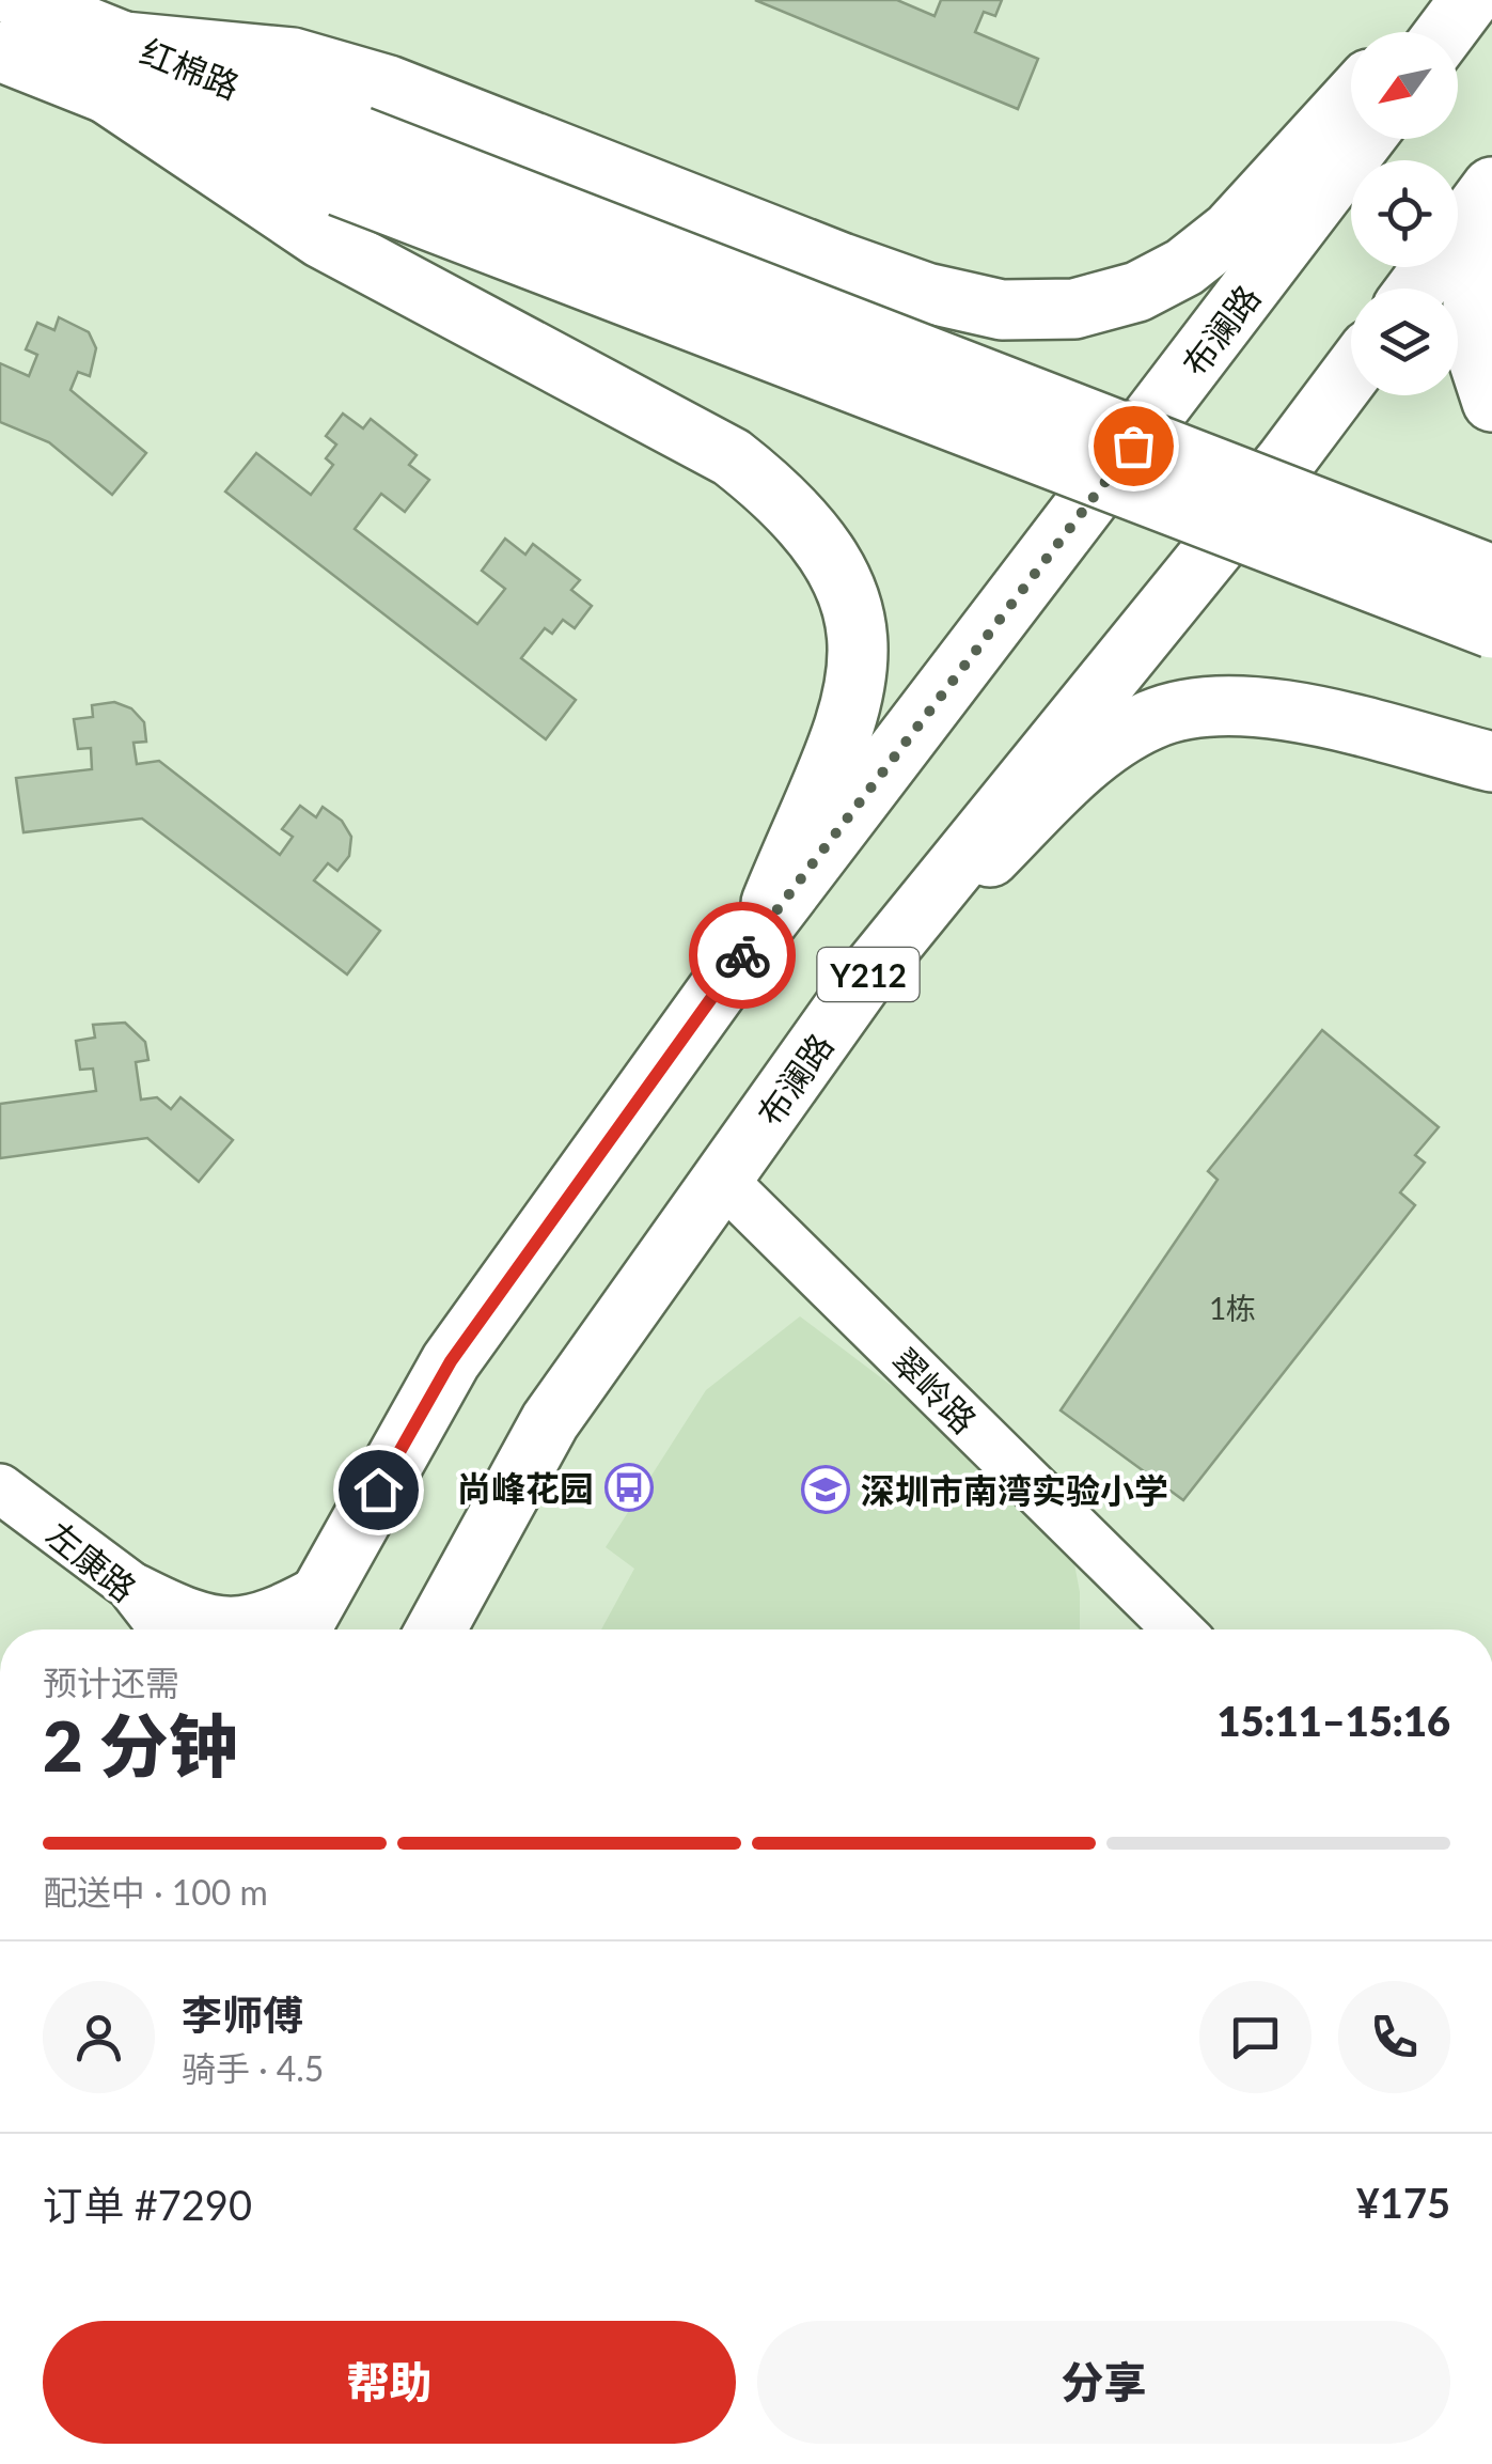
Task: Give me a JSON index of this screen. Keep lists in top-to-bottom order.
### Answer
{
  "streets": {
    "main road": ["红棉路", "布澜路", "Y212"],
    "street": ["翠岭路", "左康路"]
  },
  "crossings": [
    ["布澜路", "翠岭路"]
  ],
  "places": {
    "bus stop": ["尚峰花园"],
    "school or university": ["深圳市南湾实验小学"]
  },
  "house_numbers": ["1栋"],
  "north": "bottom left",
  "page": {
    "heading": ["2 分钟", "预计还需", "15:11–15:16"],
    "panel": [
      "李师傅",
      "骑手 · 4.5",
      "订单 #7290",
      "¥175"
    ],
    "bar": "配送中 · 100 m",
    "buttons": ["帮助", "分享"]
  }
}
